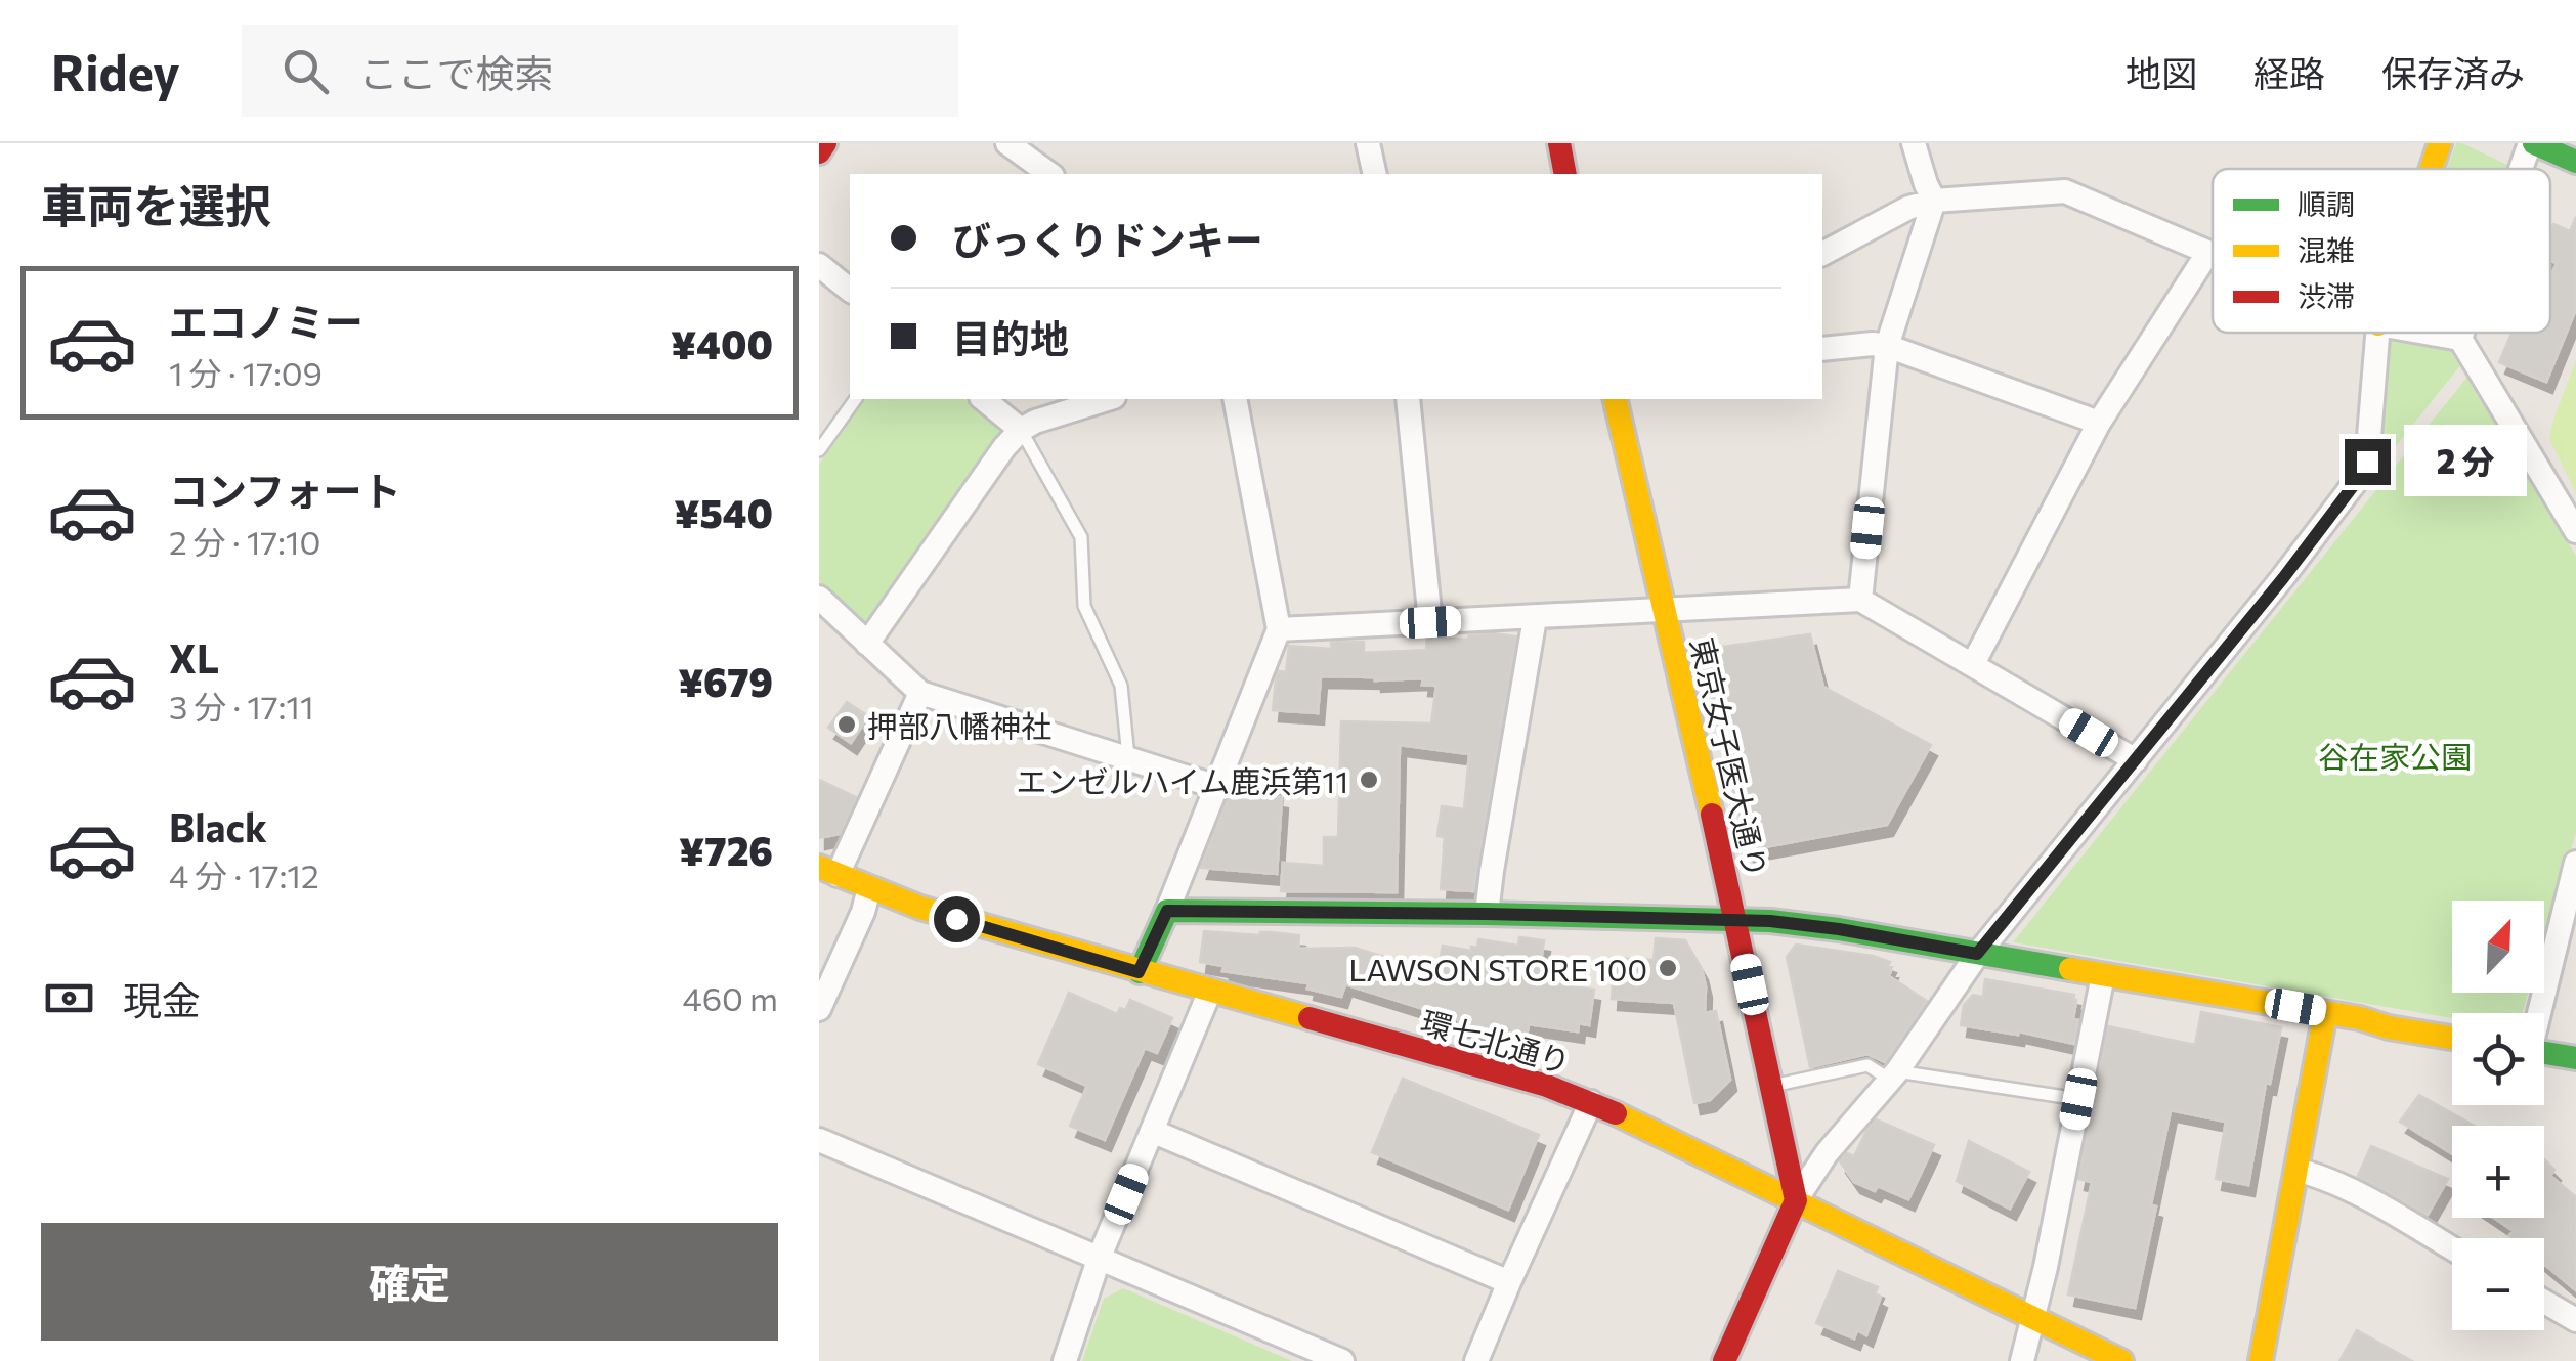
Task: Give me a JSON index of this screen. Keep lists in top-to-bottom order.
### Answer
{
  "streets": {
    "street": ["東京女子医大通り", "環七北通り"]
  },
  "crossings": [
    ["東京女子医大通り", "環七北通り"]
  ],
  "parks": ["谷在家公園"],
  "places": ["押部八幡神社", "エンゼルハイム鹿浜第11", "LAWSON STORE 100"],
  "legend": ["順調", "混雑", "渋滞"],
  "north": "top right",
  "page": {
    "header": "Ridey",
    "search": "ここで検索",
    "nav": ["地図", "経路", "保存済み"],
    "heading": "車両を選択",
    "banner": ["びっくりドンキー", "目的地"],
    "list": [
      {
        "name": "エコノミー",
        "note": "1 分 · 17:09",
        "value": "¥400"
      },
      {
        "name": "コンフォート",
        "note": "2 分 · 17:10",
        "value": "¥540"
      },
      {
        "name": "XL",
        "note": "3 分 · 17:11",
        "value": "¥679"
      },
      {
        "name": "Black",
        "note": "4 分 · 17:12",
        "value": "¥726"
      }
    ],
    "bubble": "2 分",
    "map_buttons": ["+", "−"],
    "pay": ["現金", "460 m"],
    "buttons": "確定"
  }
}
